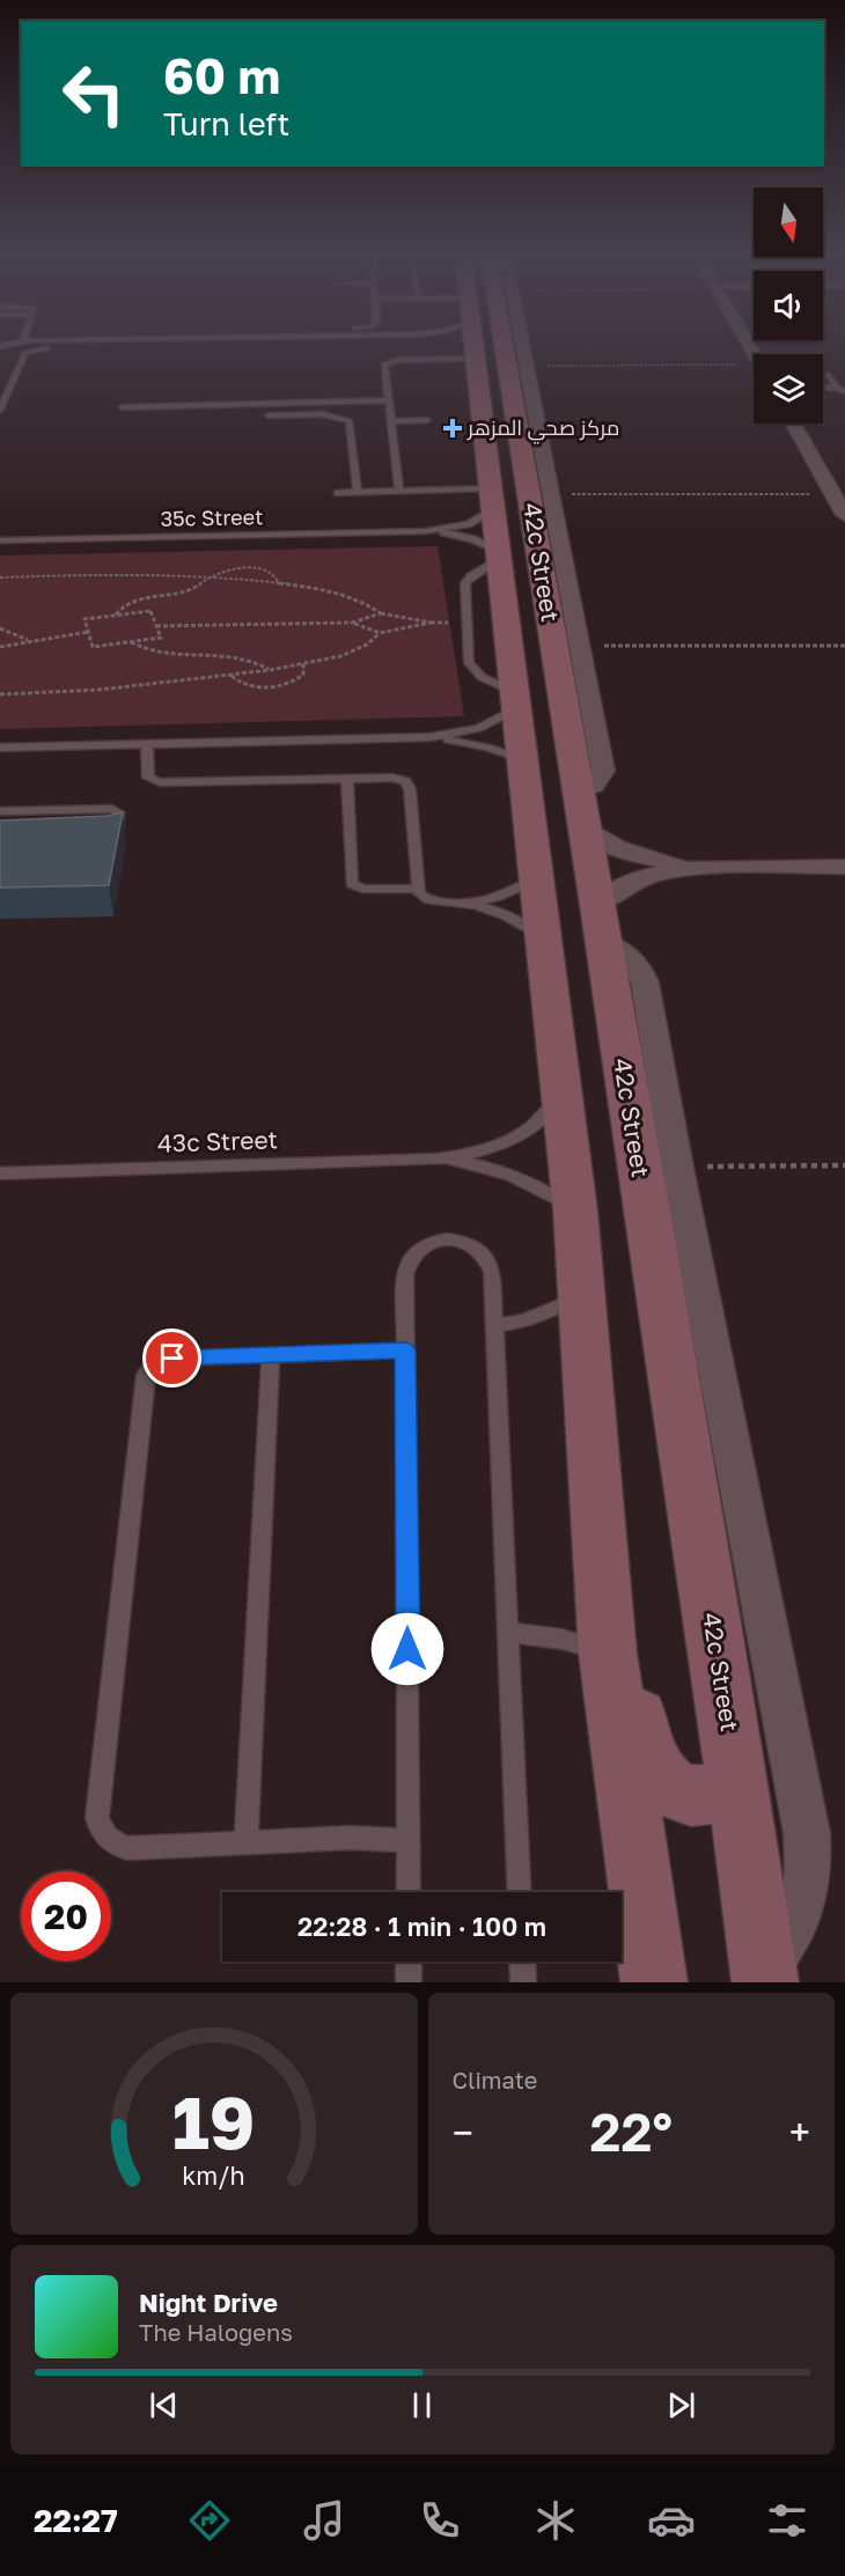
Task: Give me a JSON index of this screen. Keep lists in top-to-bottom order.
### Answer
{
  "streets": {
    "street": ["42c Street"],
    "lane": ["35c Street", "43c Street"]
  },
  "crossings": [
    ["35c Street", "42c Street"],
    ["42c Street", "43c Street"]
  ],
  "places": {
    "health": ["مركز صحي المزهر"]
  },
  "north": "bottom",
  "page": {
    "turn": ["60 m", "Turn left"],
    "limit": "20",
    "trip": "22:28 · 1 min · 100 m",
    "tile": "Climate",
    "heat": ["−", "22°", "+"],
    "song": ["Night Drive", "The Halogens"],
    "tabs": "22:27",
    "gauge": ["19", "km/h"]
  }
}
